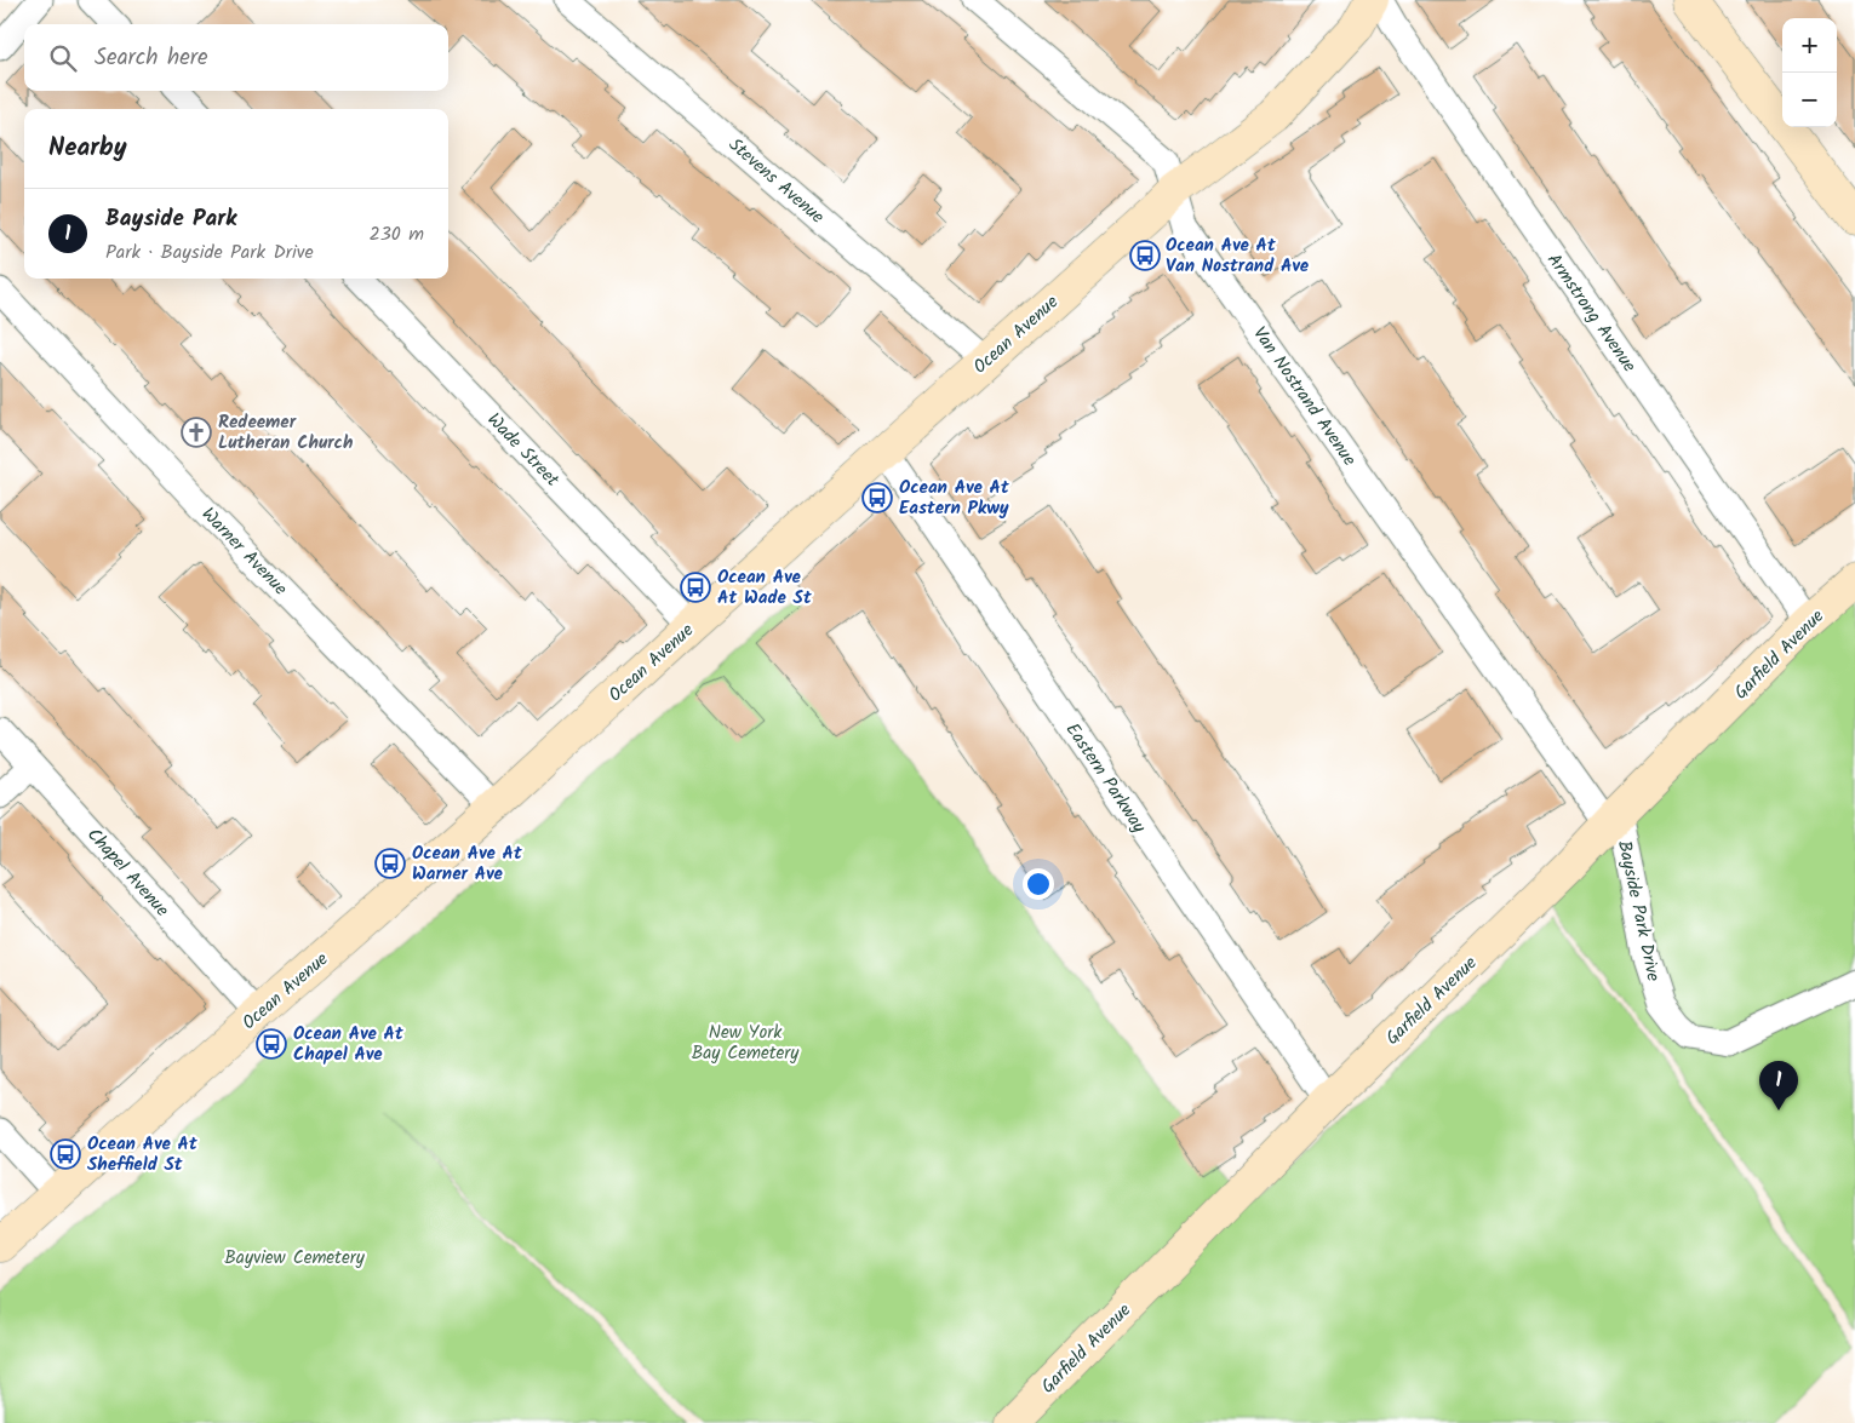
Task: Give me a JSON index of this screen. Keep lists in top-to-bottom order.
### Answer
{
  "streets": {
    "street": [
      "Stevens Avenue",
      "Armstrong Avenue",
      "Ocean Avenue",
      "Van Nostrand Avenue",
      "Wade Street",
      "Warner Avenue",
      "Garfield Avenue",
      "Eastern Parkway",
      "Chapel Avenue",
      "Bayside Park Drive"
    ]
  },
  "crossings": [
    ["Stevens Avenue", "Ocean Avenue"],
    ["Armstrong Avenue", "Garfield Avenue"],
    ["Ocean Avenue", "Van Nostrand Avenue"],
    ["Ocean Avenue", "Wade Street"],
    ["Ocean Avenue", "Warner Avenue"],
    ["Ocean Avenue", "Eastern Parkway"],
    ["Ocean Avenue", "Chapel Avenue"],
    ["Van Nostrand Avenue", "Garfield Avenue"],
    ["Van Nostrand Avenue", "Bayside Park Drive"],
    ["Garfield Avenue", "Eastern Parkway"],
    ["Garfield Avenue", "Bayside Park Drive"]
  ],
  "parks": ["New York Bay Cemetery", "Bayview Cemetery"],
  "places": {
    "bus stop": [
      "Ocean Ave At Van Nostrand Ave",
      "Ocean Ave At Eastern Pkwy",
      "Ocean Ave At Wade St",
      "Ocean Ave At Warner Ave",
      "Ocean Ave At Chapel Ave",
      "Ocean Ave At Sheffield St"
    ],
    "church": ["Redeemer Lutheran Church"]
  },
  "page": {
    "map_buttons": ["+", "−"],
    "search": "Search here",
    "heading": "Nearby",
    "list": [
      {
        "mark": "1",
        "name": "Bayside Park",
        "note": "Park · Bayside Park Drive",
        "value": "230 m"
      }
    ],
    "pins": "1"
  }
}
